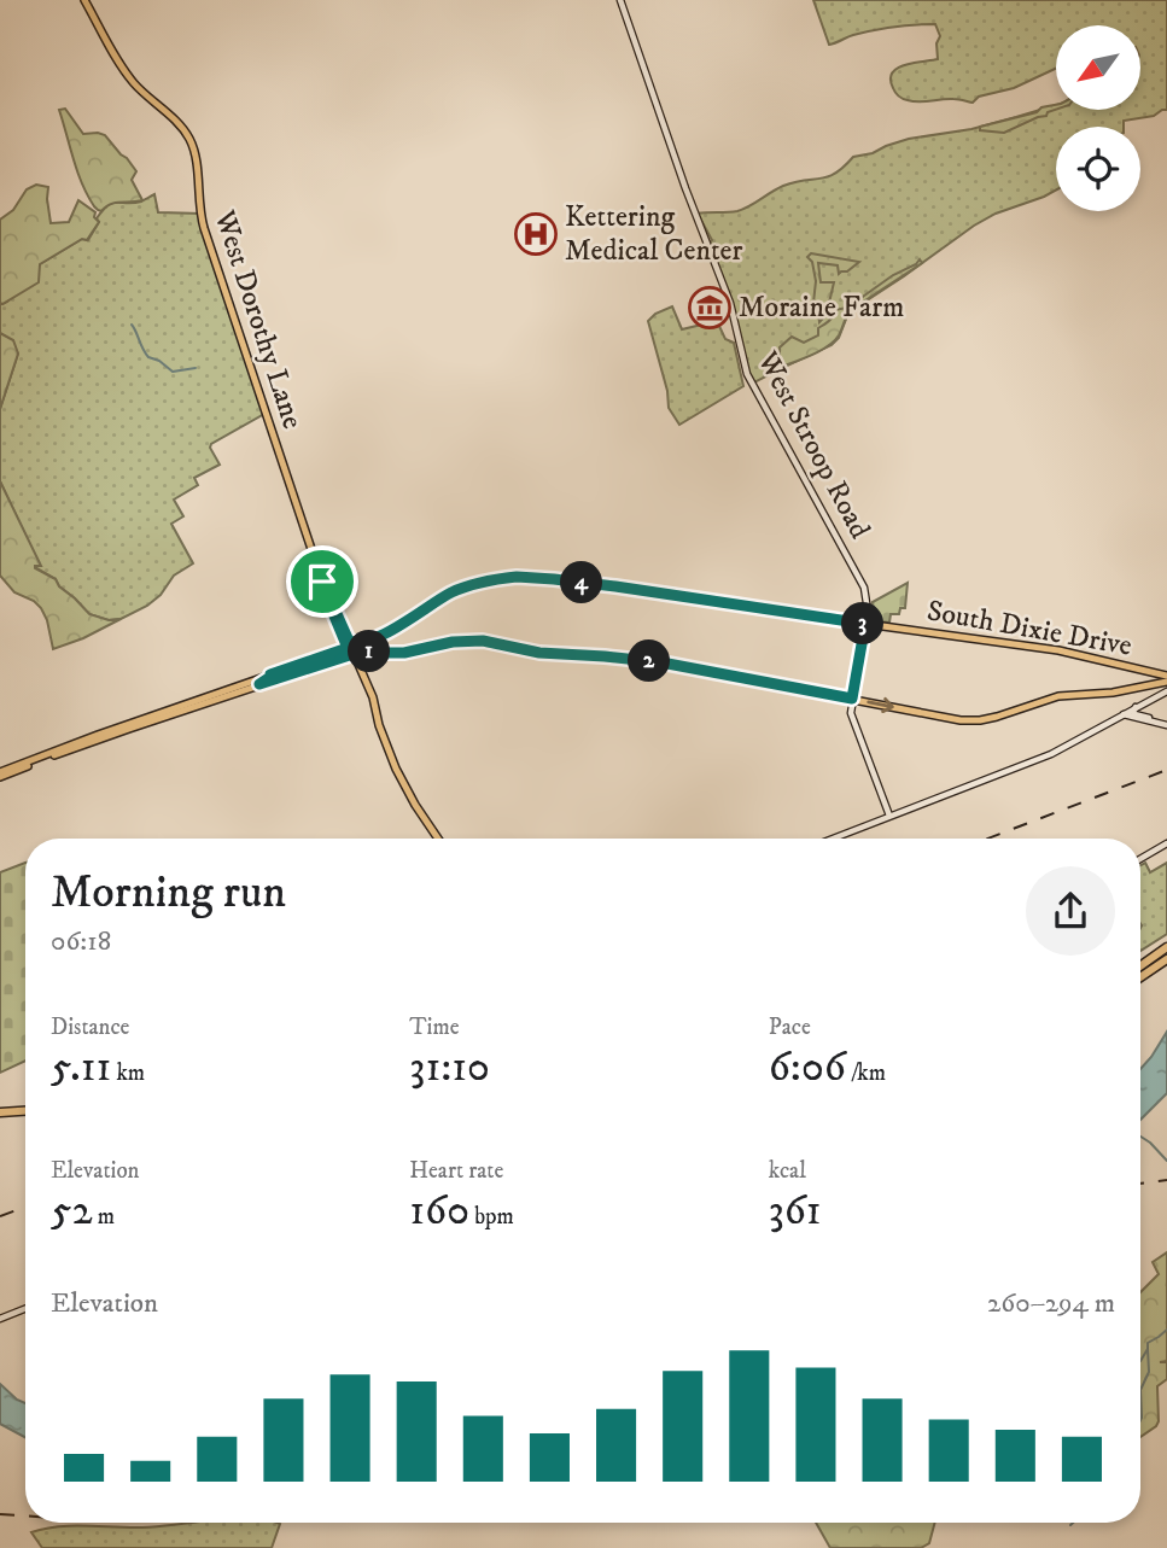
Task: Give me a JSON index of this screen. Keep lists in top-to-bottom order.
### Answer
{
  "streets": {
    "main road": ["West Dorothy Lane", "West Stroop Road", "South Dixie Drive"]
  },
  "crossings": [
    ["West Stroop Road", "South Dixie Drive"]
  ],
  "places": {
    "hospital": ["Kettering Medical Center"],
    "museum": ["Moraine Farm"]
  },
  "north": "bottom left",
  "page": {
    "pins": [
      "4",
      "3",
      "1",
      "2"
    ],
    "heading": ["Morning run", "06:18"],
    "stats": [
      ["Distance", "5.11 km"],
      ["Time", "31:10"],
      ["Pace", "6:06 /km"],
      ["Elevation", "52 m"],
      ["Heart rate", "160 bpm"],
      ["kcal", "361"]
    ],
    "chart": ["Elevation", "260–294 m"]
  }
}
